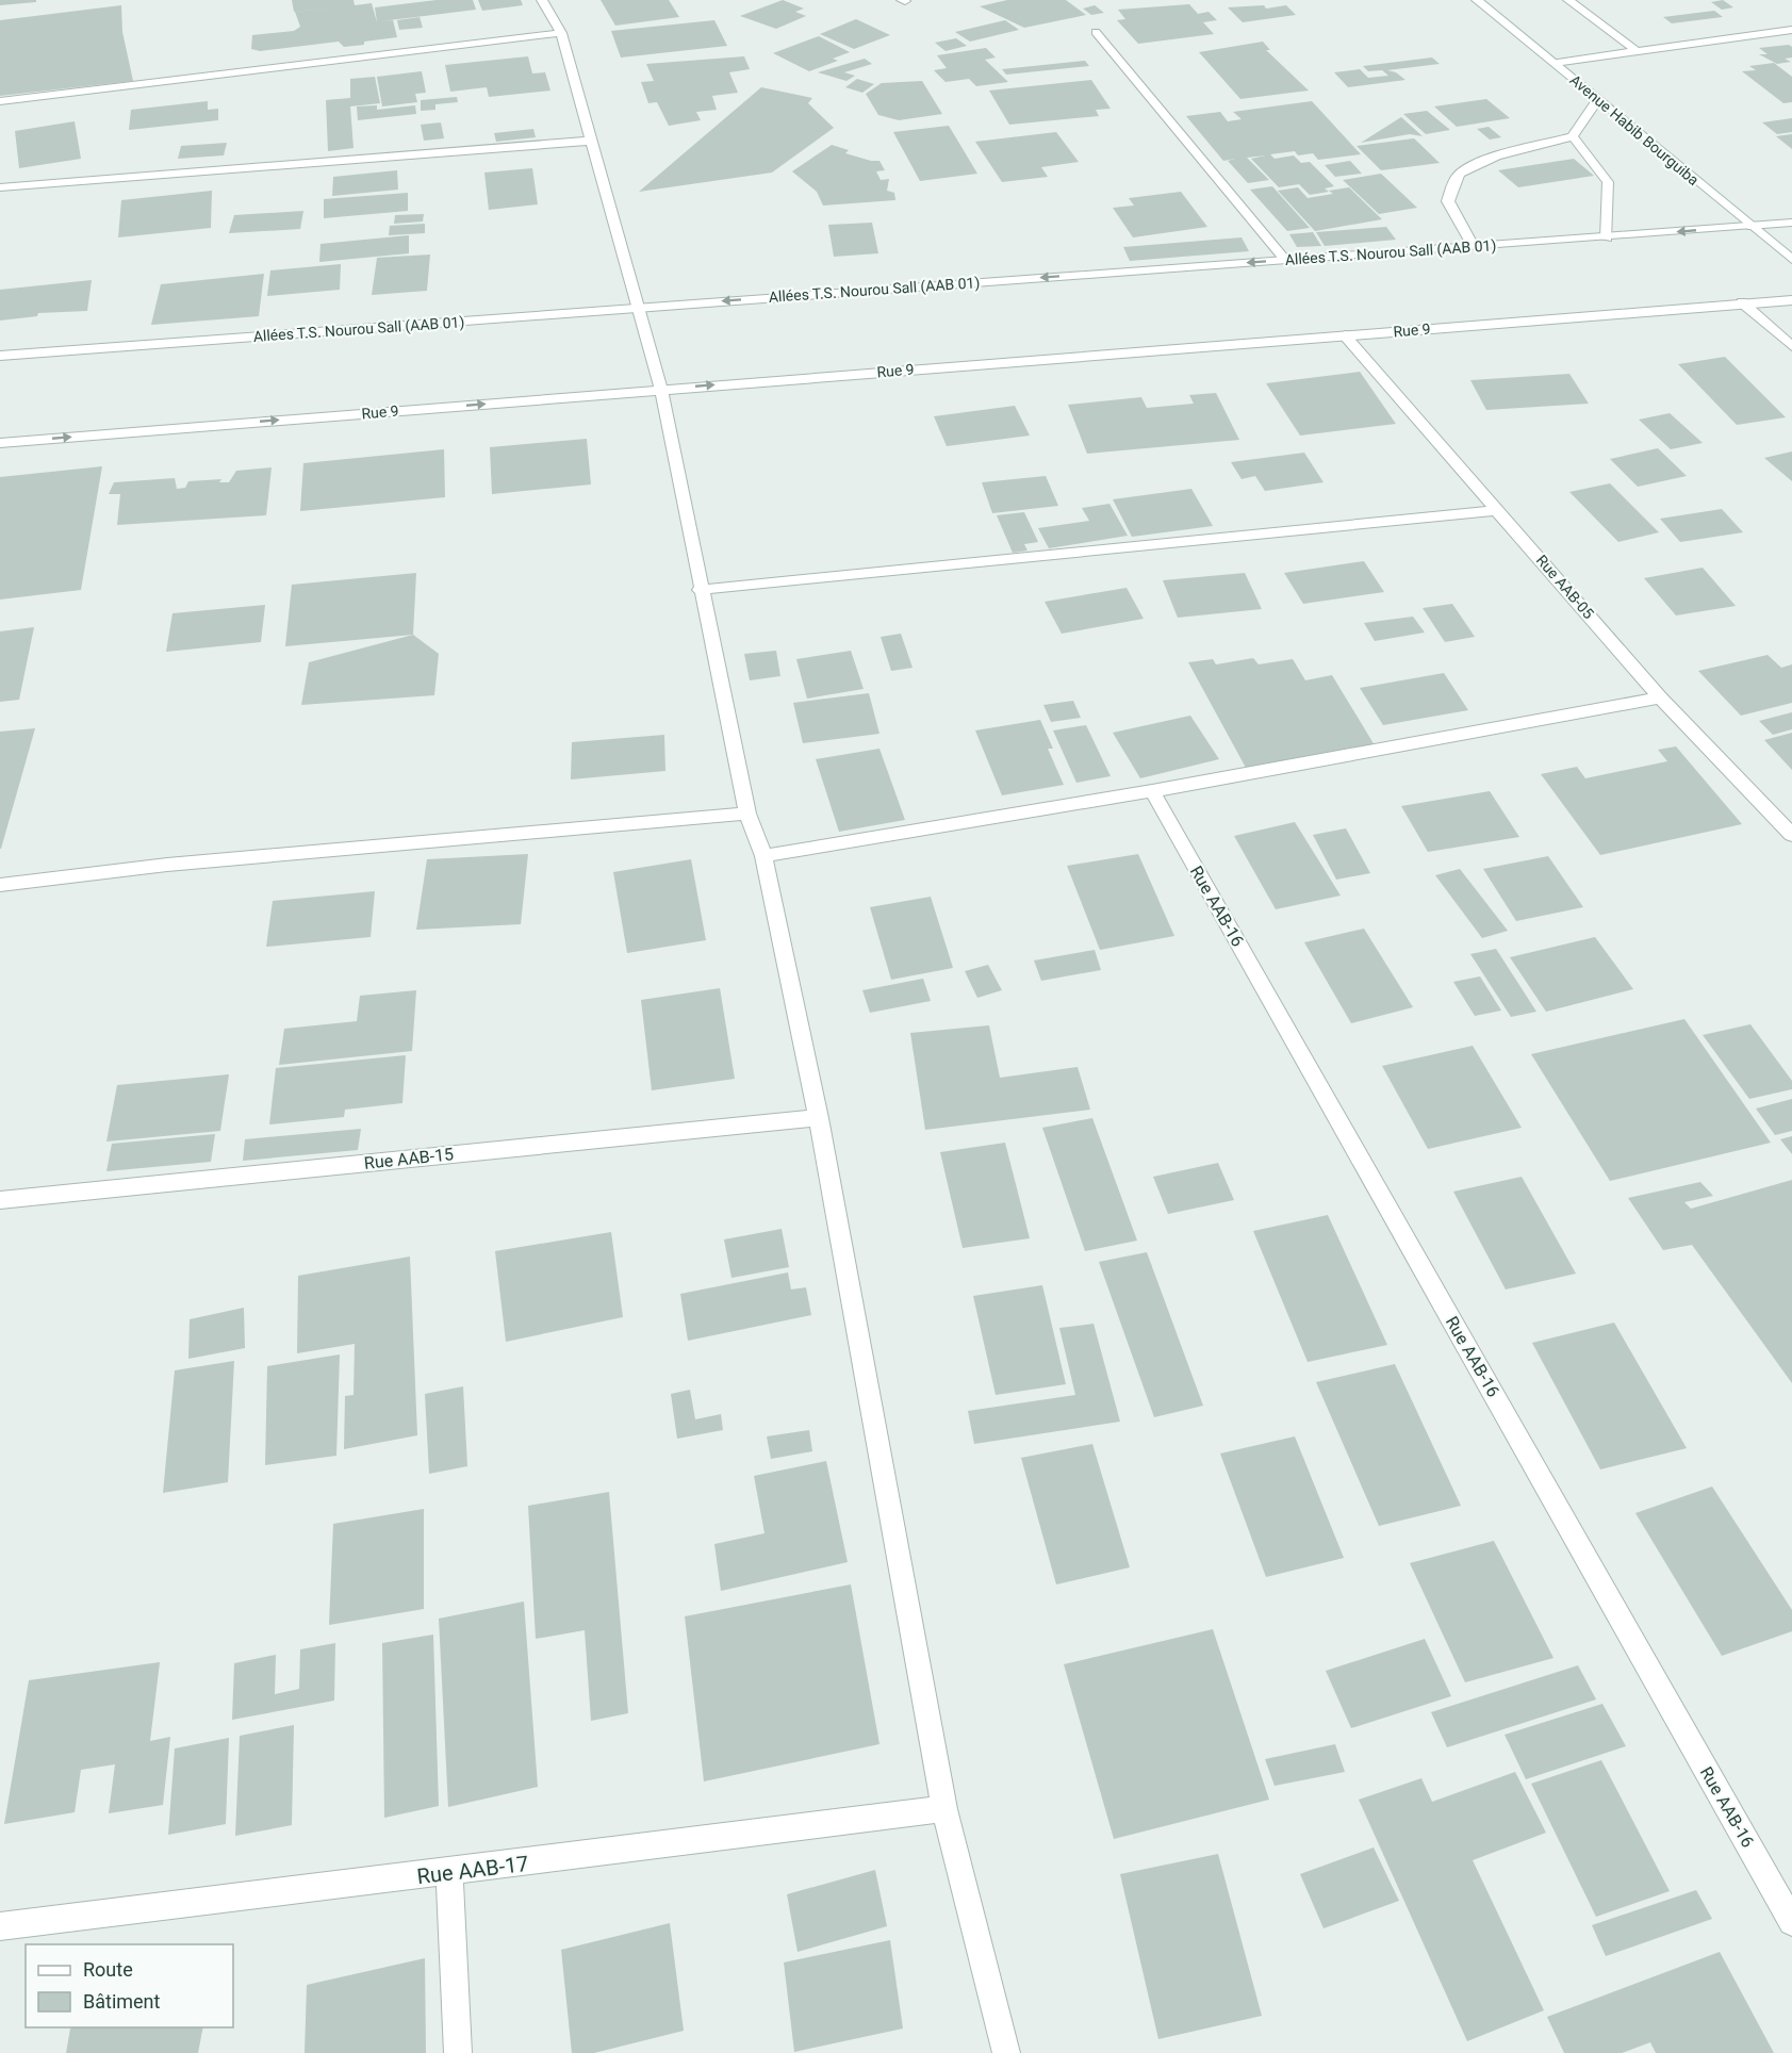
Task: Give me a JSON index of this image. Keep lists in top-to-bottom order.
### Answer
{
  "streets": {
    "street": [
      "Avenue Habib Bourguiba",
      "Allées T.S. Nourou Sall (AAB 01)",
      "Rue 9",
      "Rue AAB-05",
      "Rue AAB-16",
      "Rue AAB-15",
      "Rue AAB-17"
    ]
  },
  "crossings": [
    ["Avenue Habib Bourguiba", "Allées T.S. Nourou Sall (AAB 01)"],
    ["Rue 9", "Rue AAB-05"]
  ],
  "one_way": ["Allées T.S. Nourou Sall (AAB 01)", "Rue 9"],
  "legend": ["Route", "Bâtiment"]
}
